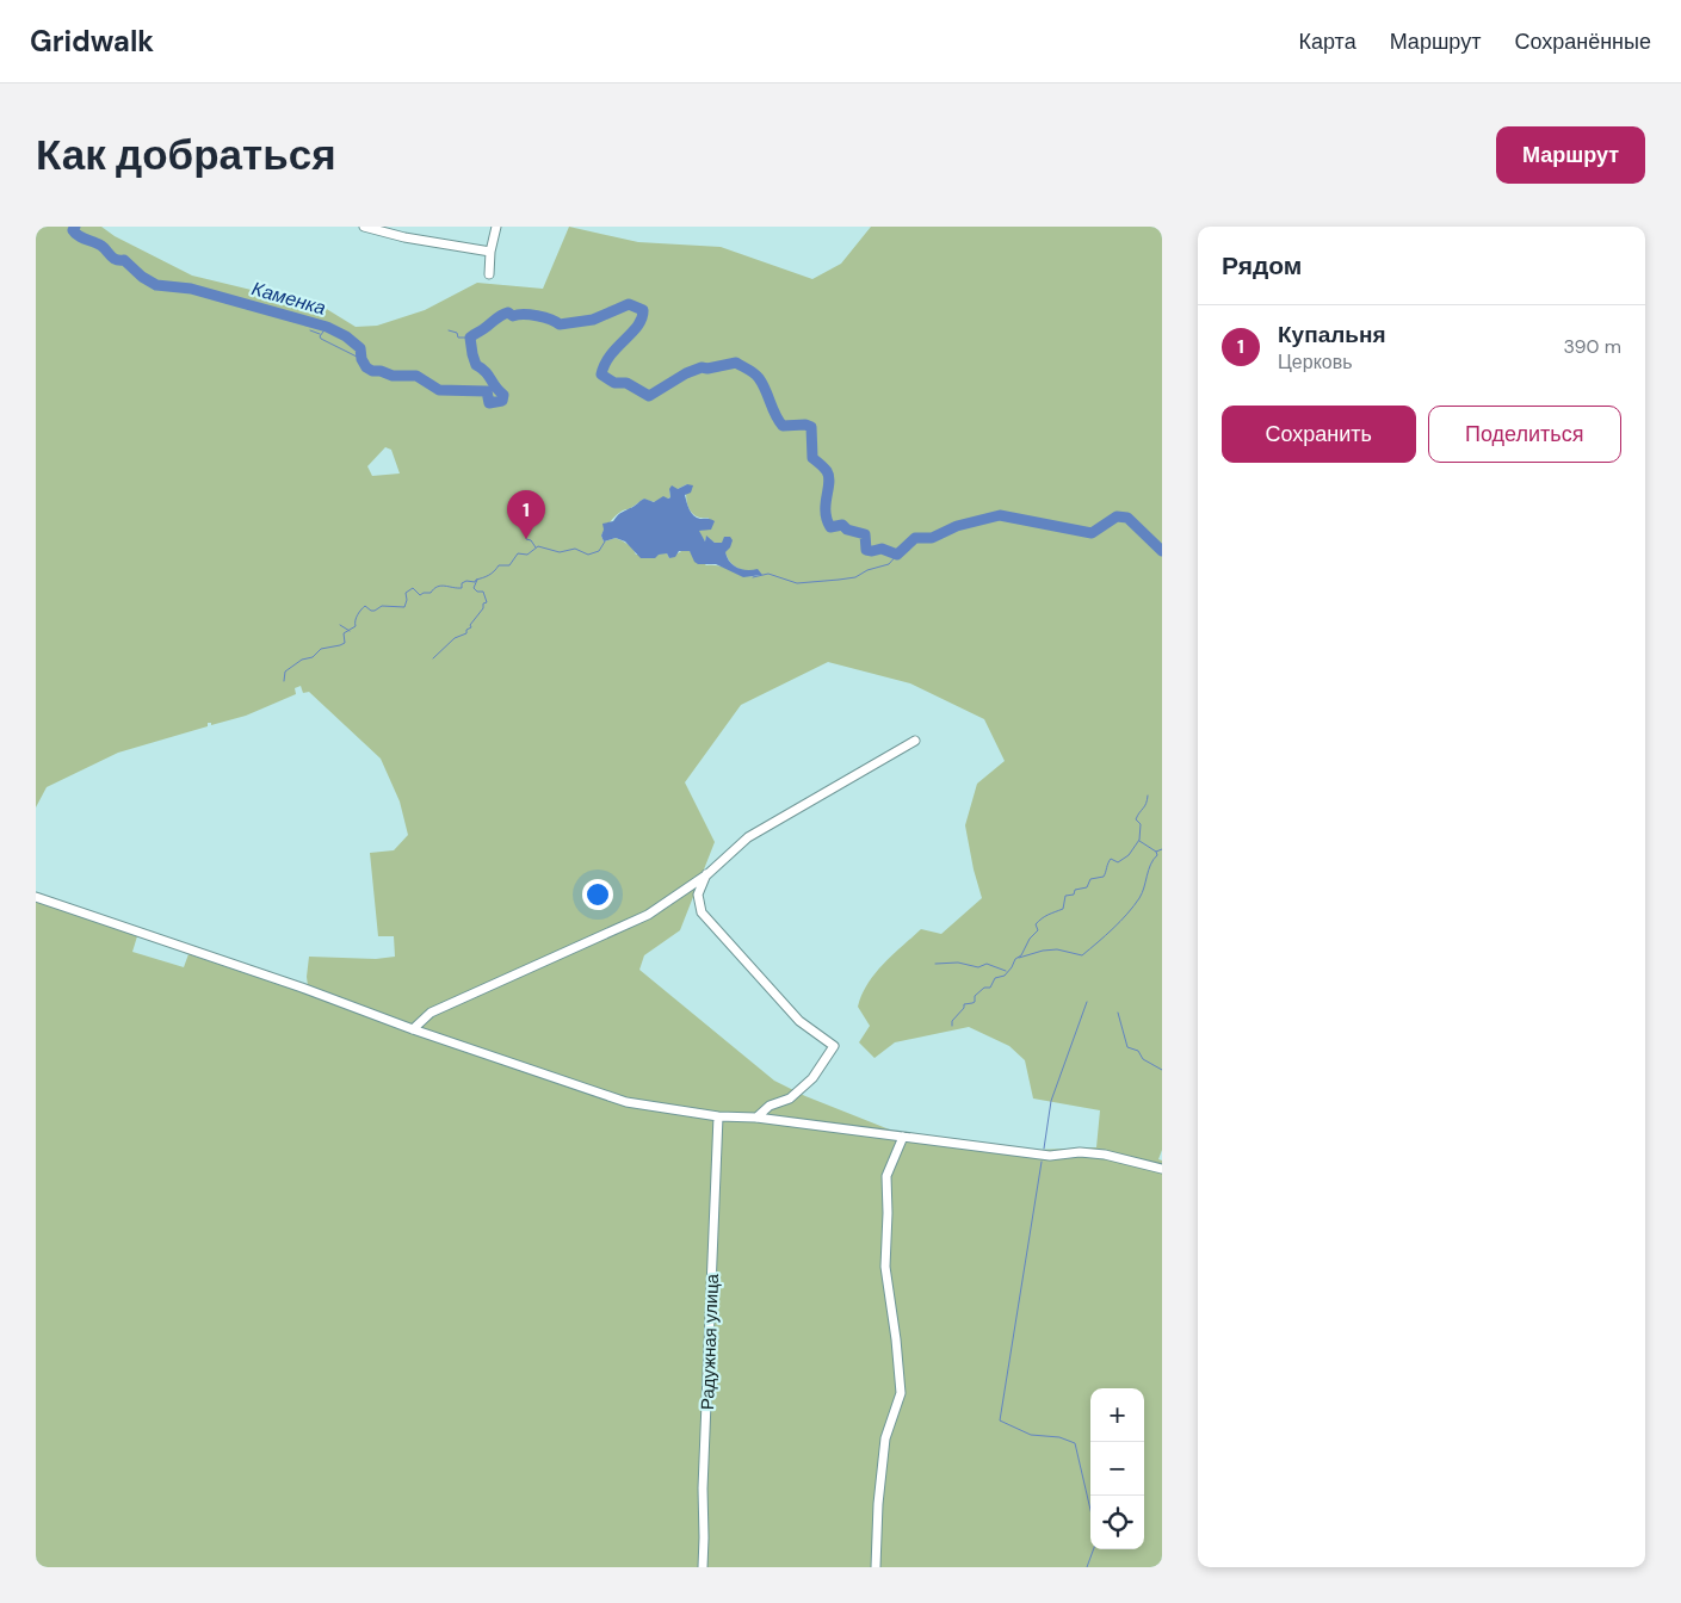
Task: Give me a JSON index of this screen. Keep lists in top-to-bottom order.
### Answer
{
  "streets": {
    "street": ["Радужная улица"]
  },
  "water": ["Каменка"],
  "page": {
    "header": "Gridwalk",
    "nav": ["Карта", "Маршрут", "Сохранённые"],
    "buttons": [
      "Маршрут",
      ["Сохранить", "Поделиться"]
    ],
    "title": "Как добраться",
    "heading": "Рядом",
    "list": [
      {
        "mark": "1",
        "name": "Купальня",
        "note": "Церковь",
        "value": "390 m"
      }
    ],
    "pins": "1",
    "map_buttons": ["+", "−"]
  }
}
